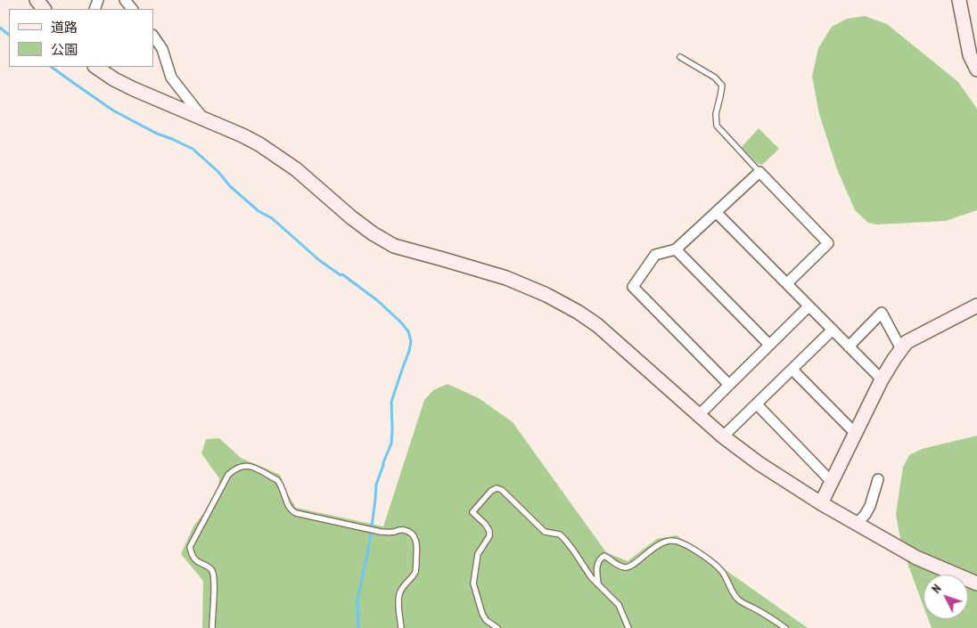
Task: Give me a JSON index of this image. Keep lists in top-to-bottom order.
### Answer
{
  "legend": ["道路", "公園"],
  "north": "top left"
}
